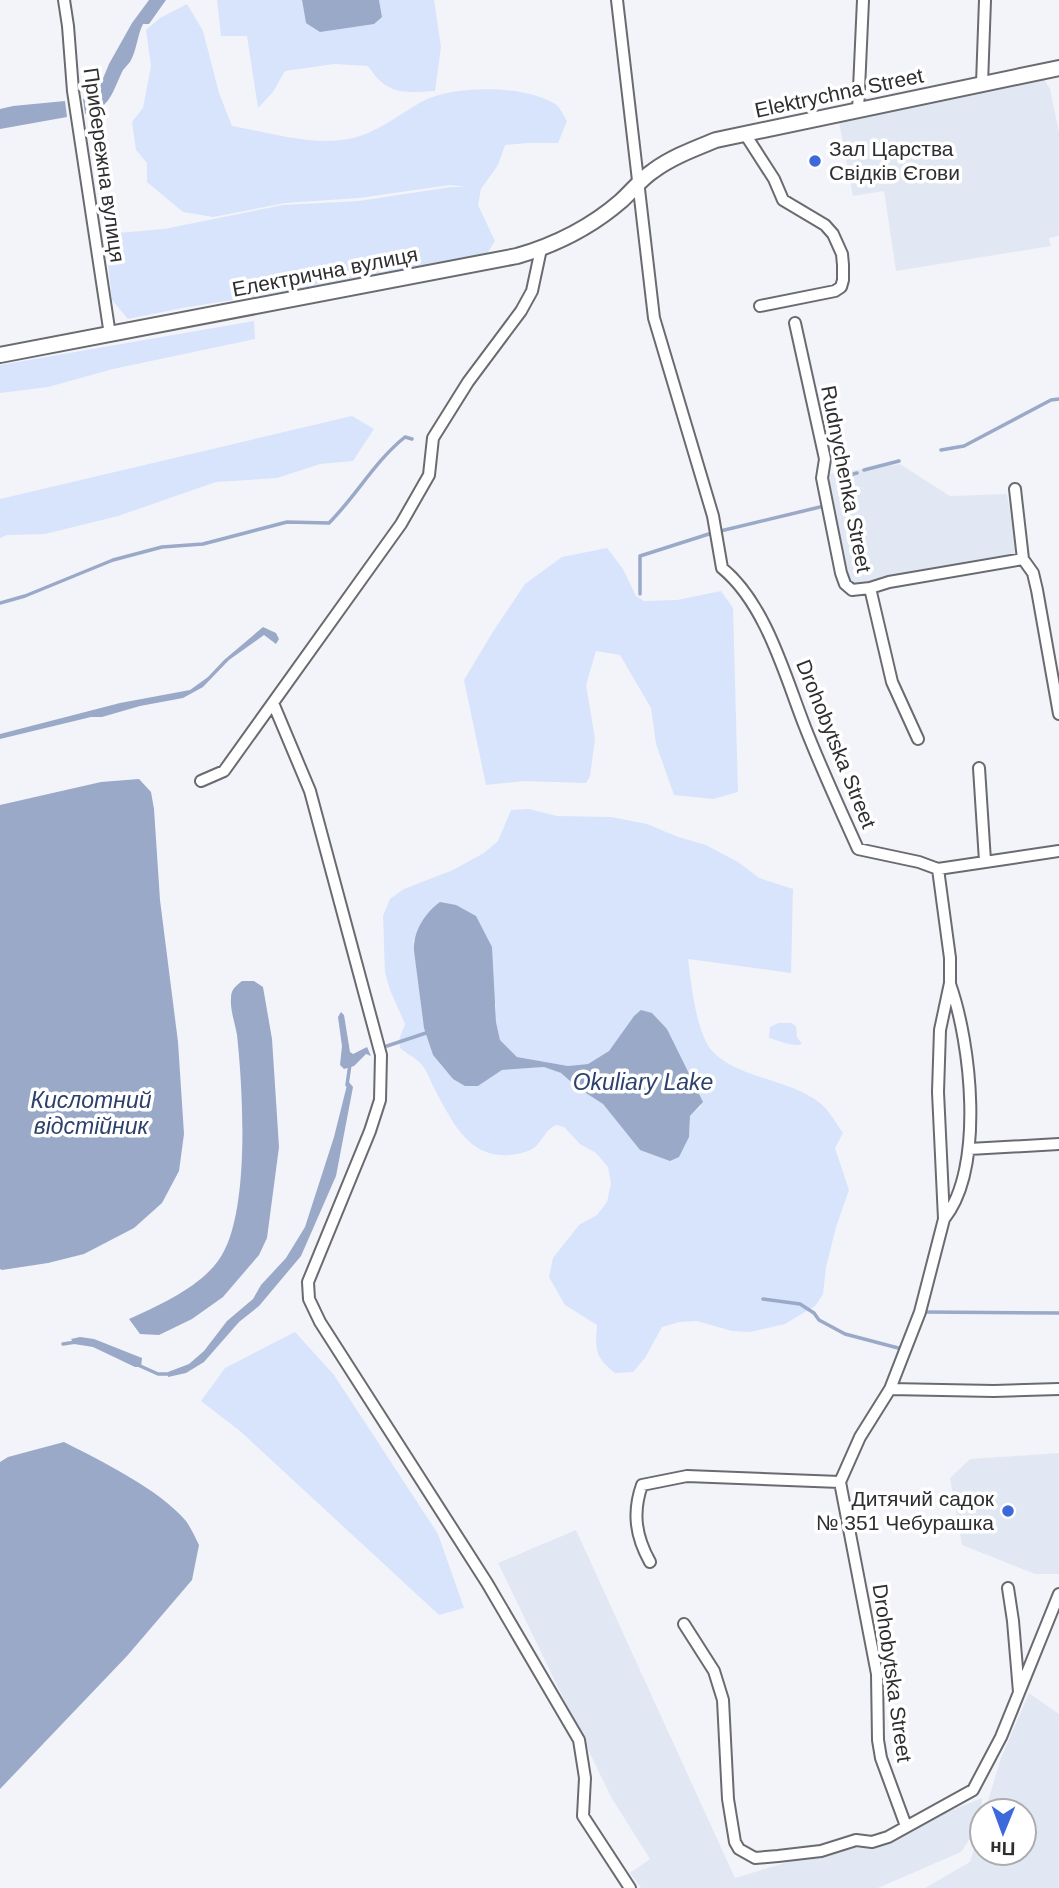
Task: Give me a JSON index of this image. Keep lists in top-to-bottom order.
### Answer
{
  "streets": {
    "street": [
      "Elektrychna Street",
      "Прибережна вулиця",
      "Електрична вулиця",
      "Rudnychenka Street",
      "Drohobytska Street"
    ]
  },
  "crossings": [
    ["Elektrychna Street", "Електрична вулиця"],
    ["Elektrychna Street", "Drohobytska Street"],
    ["Прибережна вулиця", "Електрична вулиця"],
    ["Електрична вулиця", "Drohobytska Street"]
  ],
  "water": ["Okuliary Lake", "Кислотний відстійник"],
  "places": ["Зал Царства Свідків Єгови", "Дитячий садок № 351 Чебурашка"],
  "north": "bottom"
}
